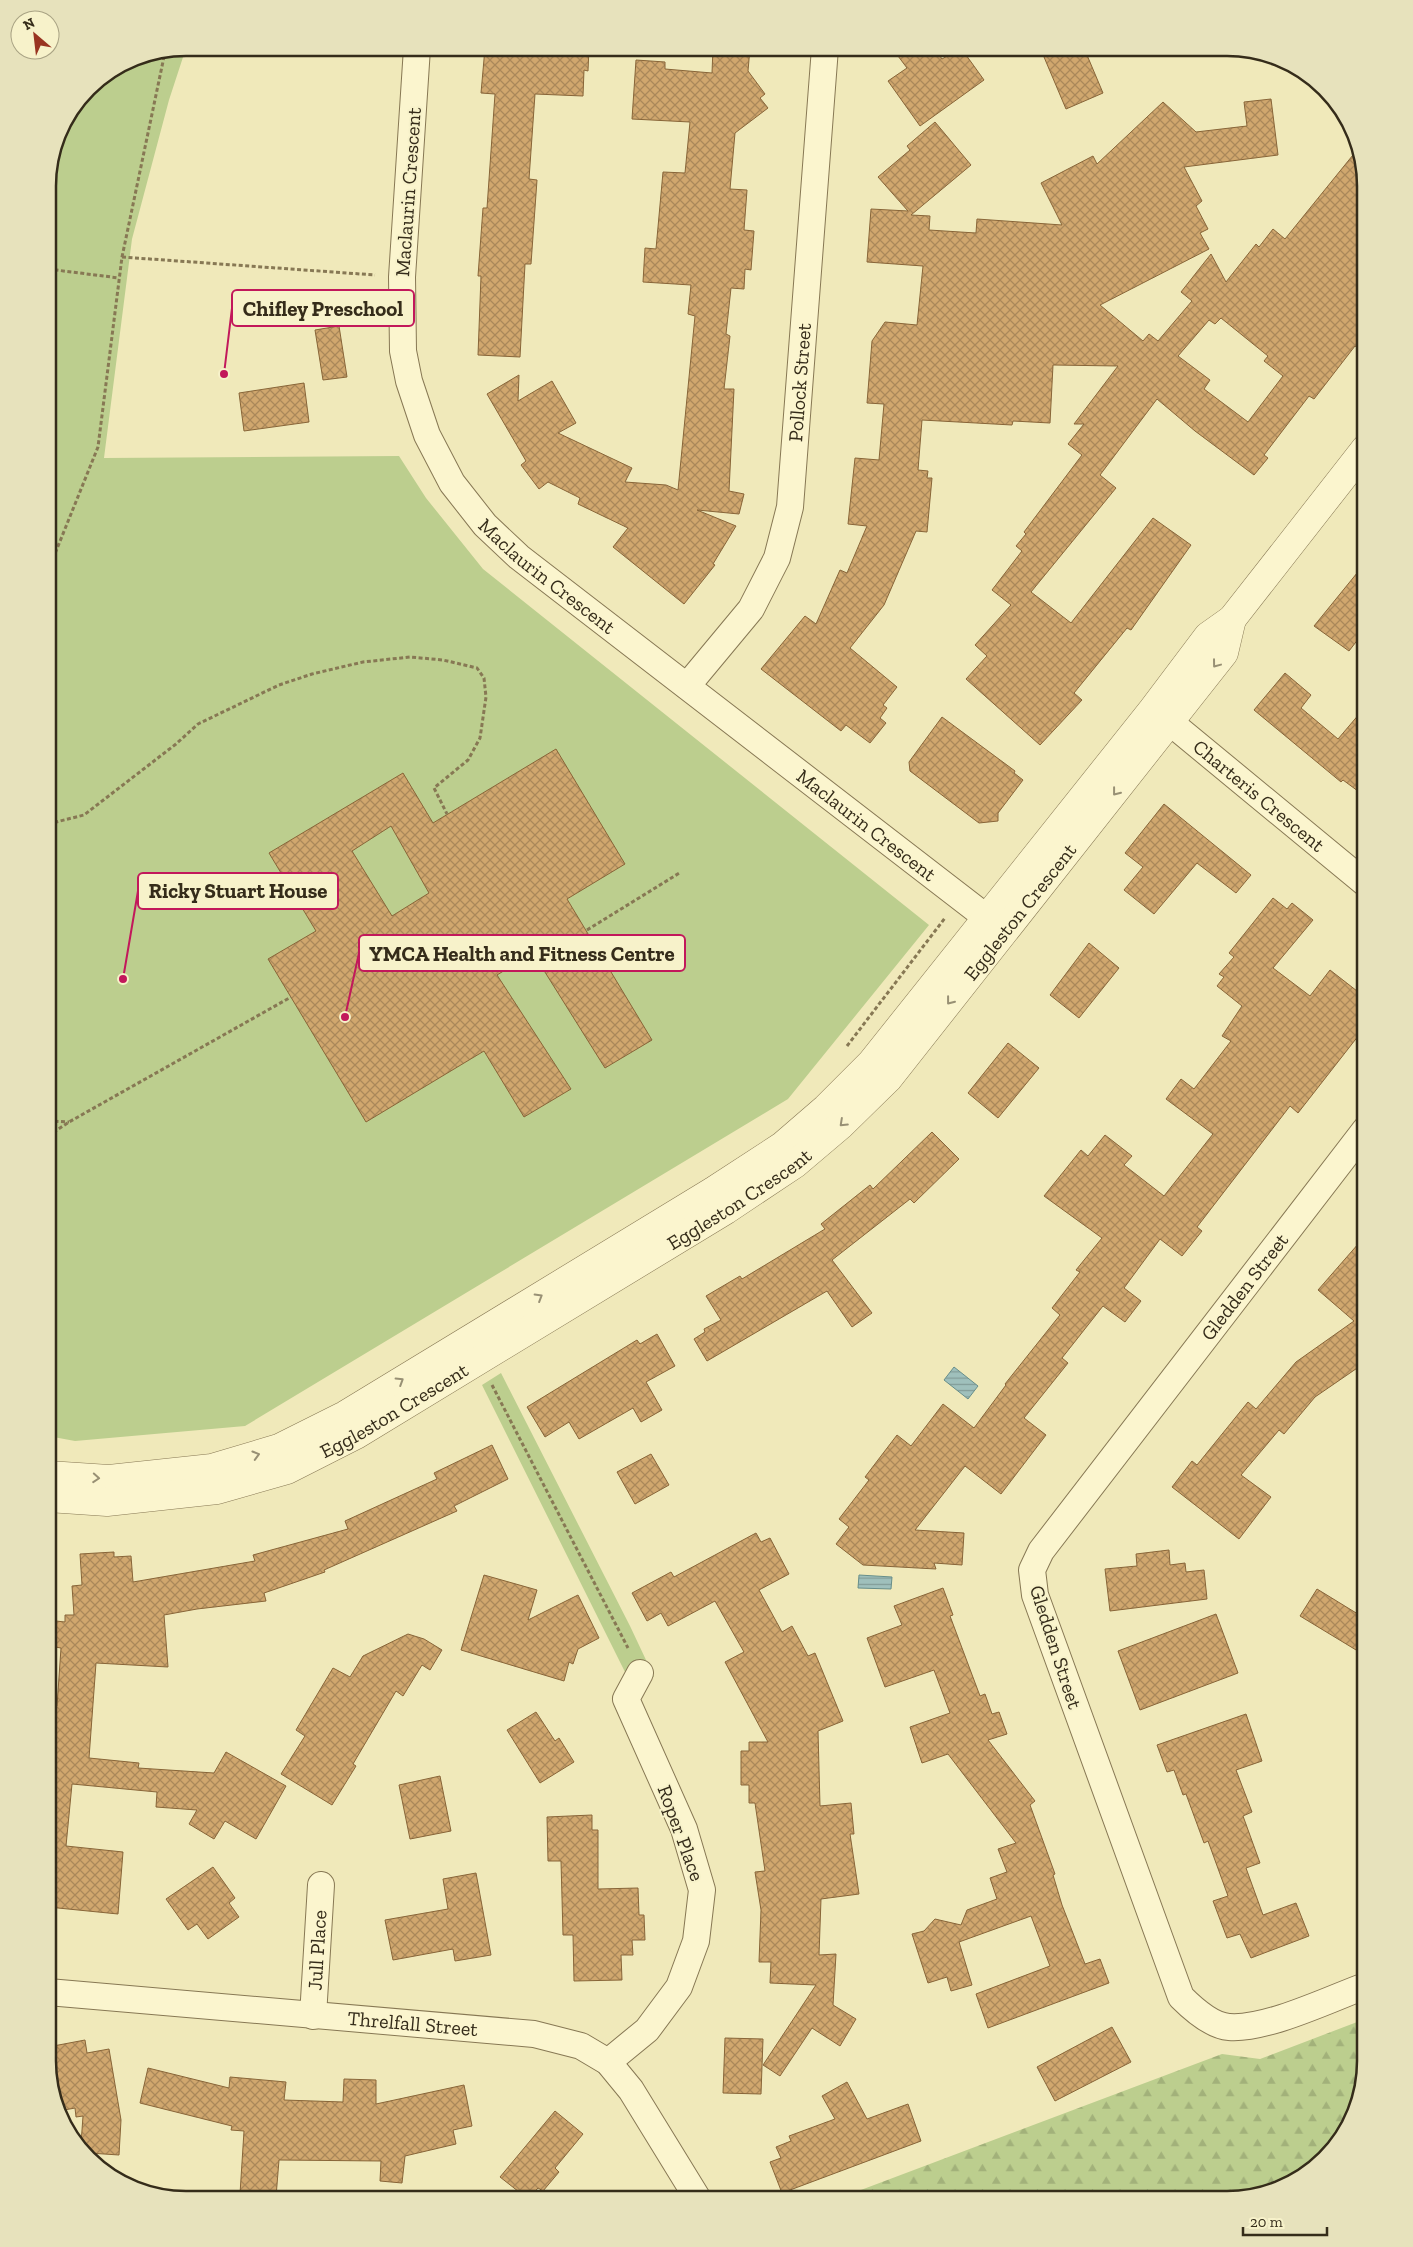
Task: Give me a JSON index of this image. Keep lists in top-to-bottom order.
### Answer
{
  "streets": {
    "street": [
      "Maclaurin Crescent",
      "Pollock Street",
      "Charteris Crescent",
      "Eggleston Crescent",
      "Gledden Street",
      "Roper Place",
      "Jull Place",
      "Threlfall Street"
    ]
  },
  "crossings": [
    ["Maclaurin Crescent", "Pollock Street"],
    ["Maclaurin Crescent", "Eggleston Crescent"],
    ["Charteris Crescent", "Eggleston Crescent"],
    ["Roper Place", "Threlfall Street"],
    ["Jull Place", "Threlfall Street"]
  ],
  "places": ["Chifley Preschool", "Ricky Stuart House", "YMCA Health and Fitness Centre"],
  "scale_bar": "20 m",
  "north": "top left"
}
